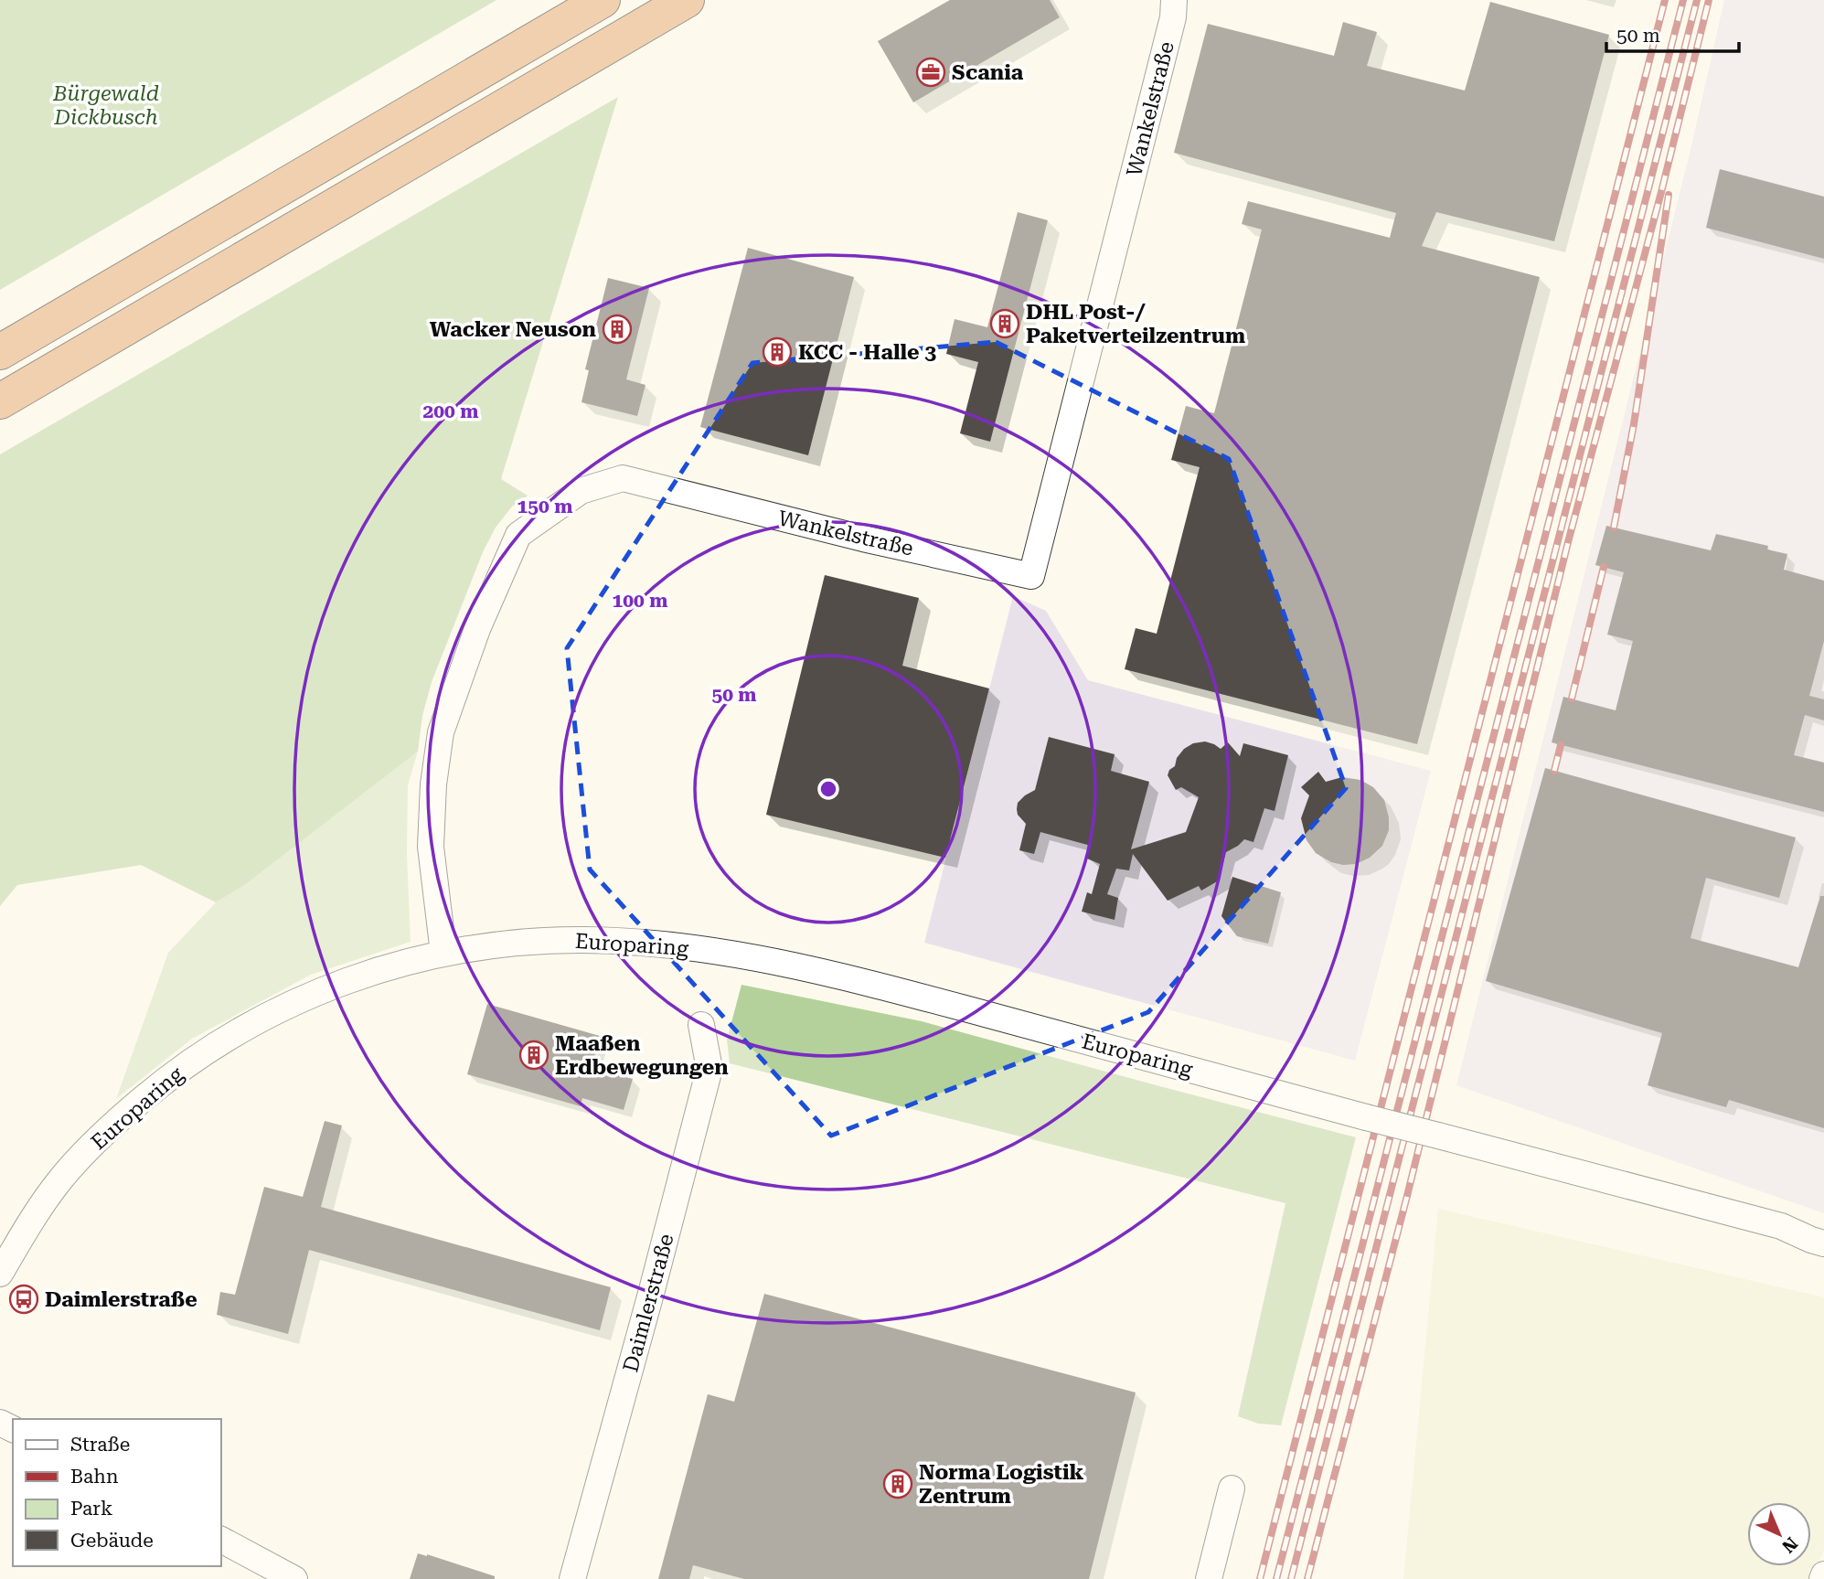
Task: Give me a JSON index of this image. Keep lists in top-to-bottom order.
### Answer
{
  "streets": {
    "street": ["Wankelstraße", "Europaring", "Daimlerstraße"]
  },
  "crossings": [
    ["Wankelstraße", "Europaring"]
  ],
  "parks": ["Bürgewald Dickbusch"],
  "places": {
    "office": ["Scania"],
    "building": [
      "DHL Post-/ Paketverteilzentrum",
      "Wacker Neuson",
      "KCC - Halle 3",
      "Maaßen Erdbewegungen",
      "Norma Logistik Zentrum"
    ],
    "bus stop": ["Daimlerstraße"]
  },
  "legend": [
    "Straße",
    "Bahn",
    "Park",
    "Gebäude"
  ],
  "scale_bar": "50 m",
  "north": "bottom right",
  "rings": [
    "200 m",
    "150 m",
    "100 m",
    "50 m"
  ]
}
